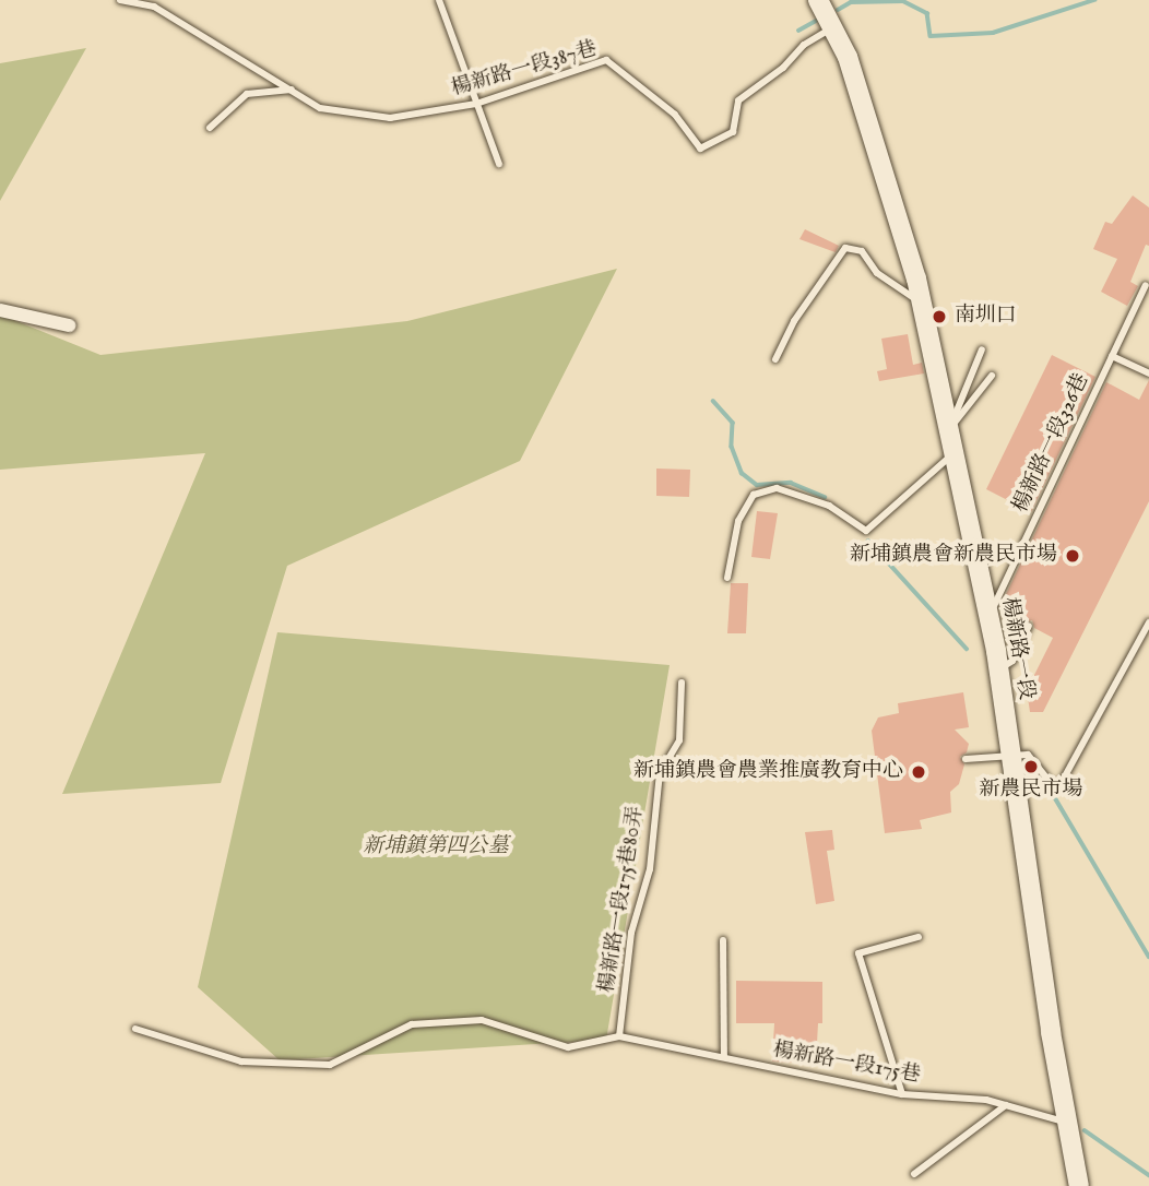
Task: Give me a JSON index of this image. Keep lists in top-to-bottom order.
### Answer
{
  "streets": {
    "main road": ["楊新路一段"],
    "lane": [
      "楊新路一段387巷",
      "楊新路一段326巷",
      "楊新路一段175巷80弄",
      "楊新路一段175巷"
    ]
  },
  "crossings": [
    ["楊新路一段387巷", "楊新路一段"],
    ["楊新路一段326巷", "楊新路一段"],
    ["楊新路一段", "楊新路一段175巷"],
    ["楊新路一段175巷80弄", "楊新路一段175巷"]
  ],
  "parks": ["新埔鎮第四公墓"],
  "places": [
    "南圳口",
    "新埔鎮農會新農民市場",
    "新農民市場",
    "新埔鎮農會農業推廣教育中心"
  ]
}
